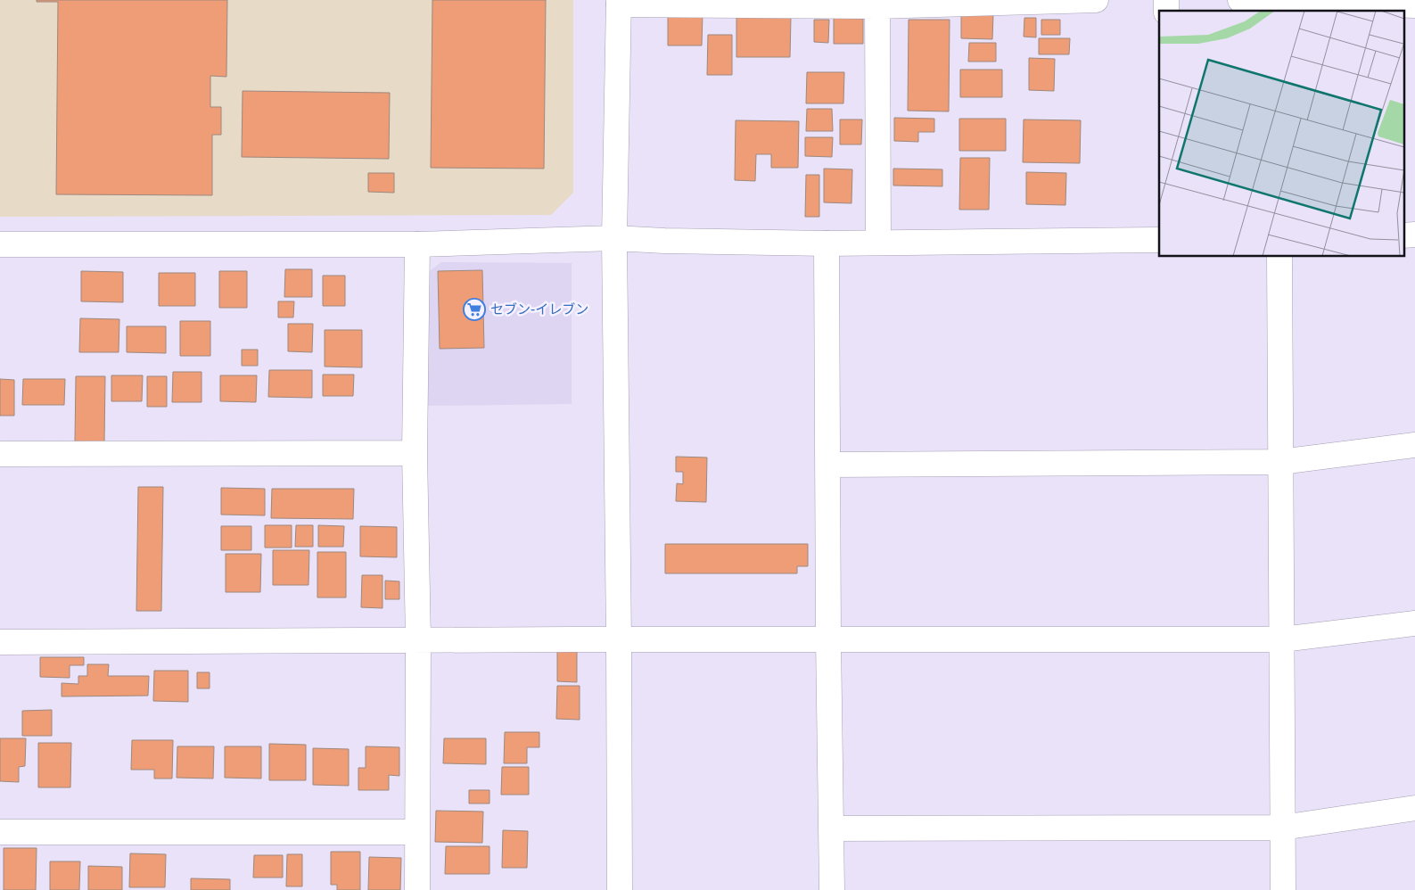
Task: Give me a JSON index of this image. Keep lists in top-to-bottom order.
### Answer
{
  "places": {
    "supermarket": ["セブン-イレブン"]
  }
}
